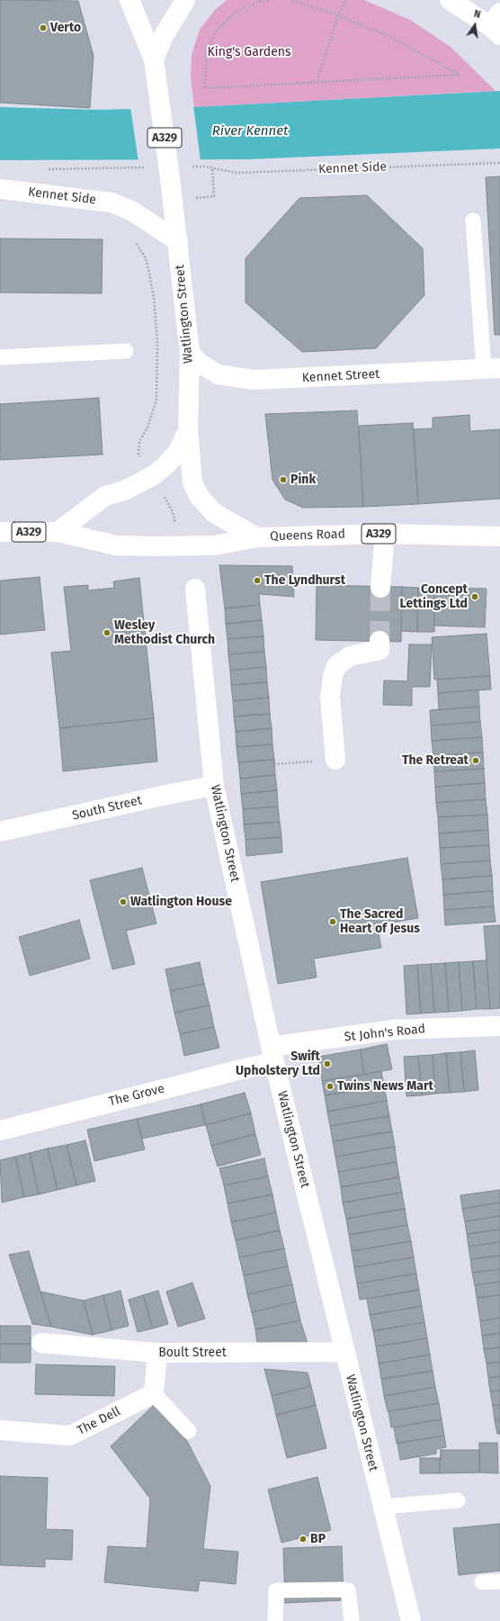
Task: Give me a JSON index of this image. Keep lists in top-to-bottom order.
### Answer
{
  "streets": {
    "street": [
      "A329",
      "Kennet Side",
      "Watlington Street",
      "Kennet Street",
      "Queens Road",
      "South Street",
      "St John's Road",
      "The Grove",
      "Boult Street",
      "The Dell"
    ]
  },
  "crossings": [
    ["A329", "Watlington Street"],
    ["A329", "Queens Road"],
    ["Kennet Side", "Watlington Street"],
    ["Watlington Street", "Kennet Street"],
    ["Watlington Street", "Queens Road"],
    ["Watlington Street", "South Street"],
    ["Watlington Street", "St John's Road"],
    ["Watlington Street", "The Grove"],
    ["Watlington Street", "Boult Street"],
    ["St John's Road", "The Grove"]
  ],
  "water": ["River Kennet"],
  "parks": ["King's Gardens"],
  "places": [
    "Verto",
    "Pink",
    "The Lyndhurst",
    "Concept Lettings Ltd",
    "Wesley Methodist Church",
    "The Retreat",
    "Watlington House",
    "The Sacred Heart of Jesus",
    "Swift Upholstery Ltd",
    "Twins News Mart",
    "BP"
  ],
  "north": "top"
}
